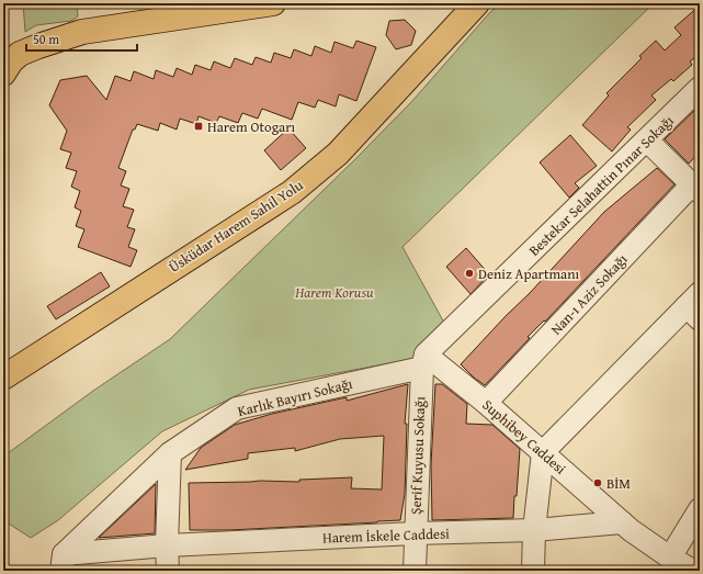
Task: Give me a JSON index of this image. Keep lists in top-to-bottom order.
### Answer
{
  "streets": {
    "main road": ["Üsküdar Harem Sahil Yolu"],
    "street": [
      "Bestekar Selahattin Pınar Sokağı",
      "Nan-ı Aziz Sokağı",
      "Karlık Bayırı Sokağı",
      "Suphibey Caddesi",
      "Şerif Kuyusu Sokağı",
      "Harem İskele Caddesi"
    ]
  },
  "crossings": [
    ["Bestekar Selahattin Pınar Sokağı", "Karlık Bayırı Sokağı"],
    ["Bestekar Selahattin Pınar Sokağı", "Suphibey Caddesi"],
    ["Bestekar Selahattin Pınar Sokağı", "Şerif Kuyusu Sokağı"],
    ["Nan-ı Aziz Sokağı", "Suphibey Caddesi"],
    ["Karlık Bayırı Sokağı", "Suphibey Caddesi"],
    ["Karlık Bayırı Sokağı", "Şerif Kuyusu Sokağı"],
    ["Karlık Bayırı Sokağı", "Harem İskele Caddesi"],
    ["Suphibey Caddesi", "Şerif Kuyusu Sokağı"],
    ["Suphibey Caddesi", "Harem İskele Caddesi"],
    ["Şerif Kuyusu Sokağı", "Harem İskele Caddesi"]
  ],
  "parks": ["Harem Korusu"],
  "places": {
    "transit": ["Harem Otogarı"],
    "other": ["Deniz Apartmanı", "BİM"]
  },
  "scale_bar": "50 m"
}
